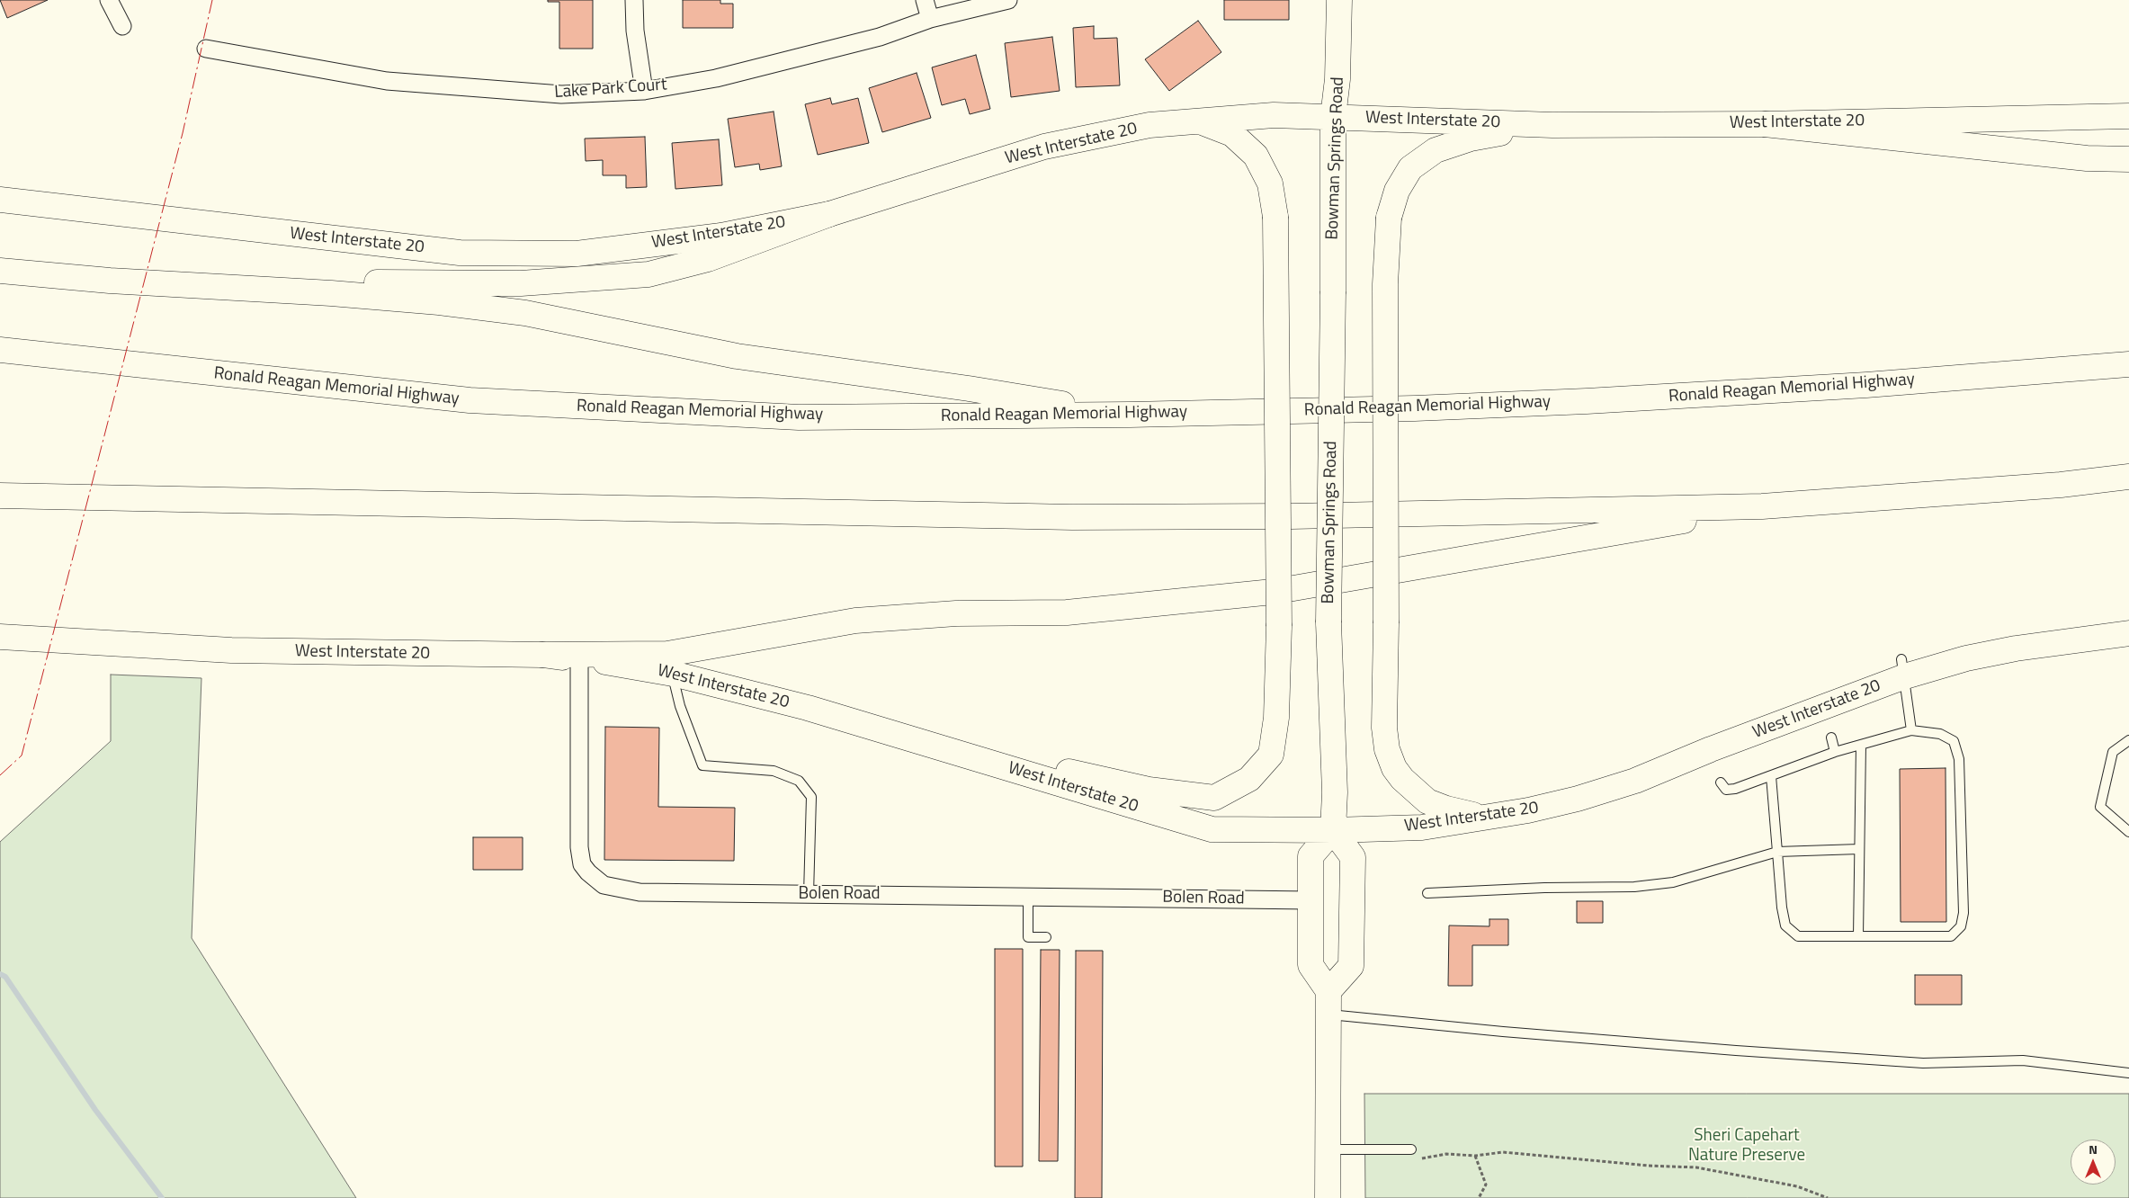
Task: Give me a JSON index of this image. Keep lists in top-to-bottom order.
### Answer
{
  "streets": {
    "main road": ["West Interstate 20", "Bowman Springs Road", "Ronald Reagan Memorial Highway"],
    "street": ["Lake Park Court", "Bolen Road"]
  },
  "crossings": [
    ["West Interstate 20", "Bowman Springs Road"],
    ["West Interstate 20", "Bolen Road"]
  ],
  "parks": ["Sheri Capehart Nature Preserve"],
  "north": "top"
}
